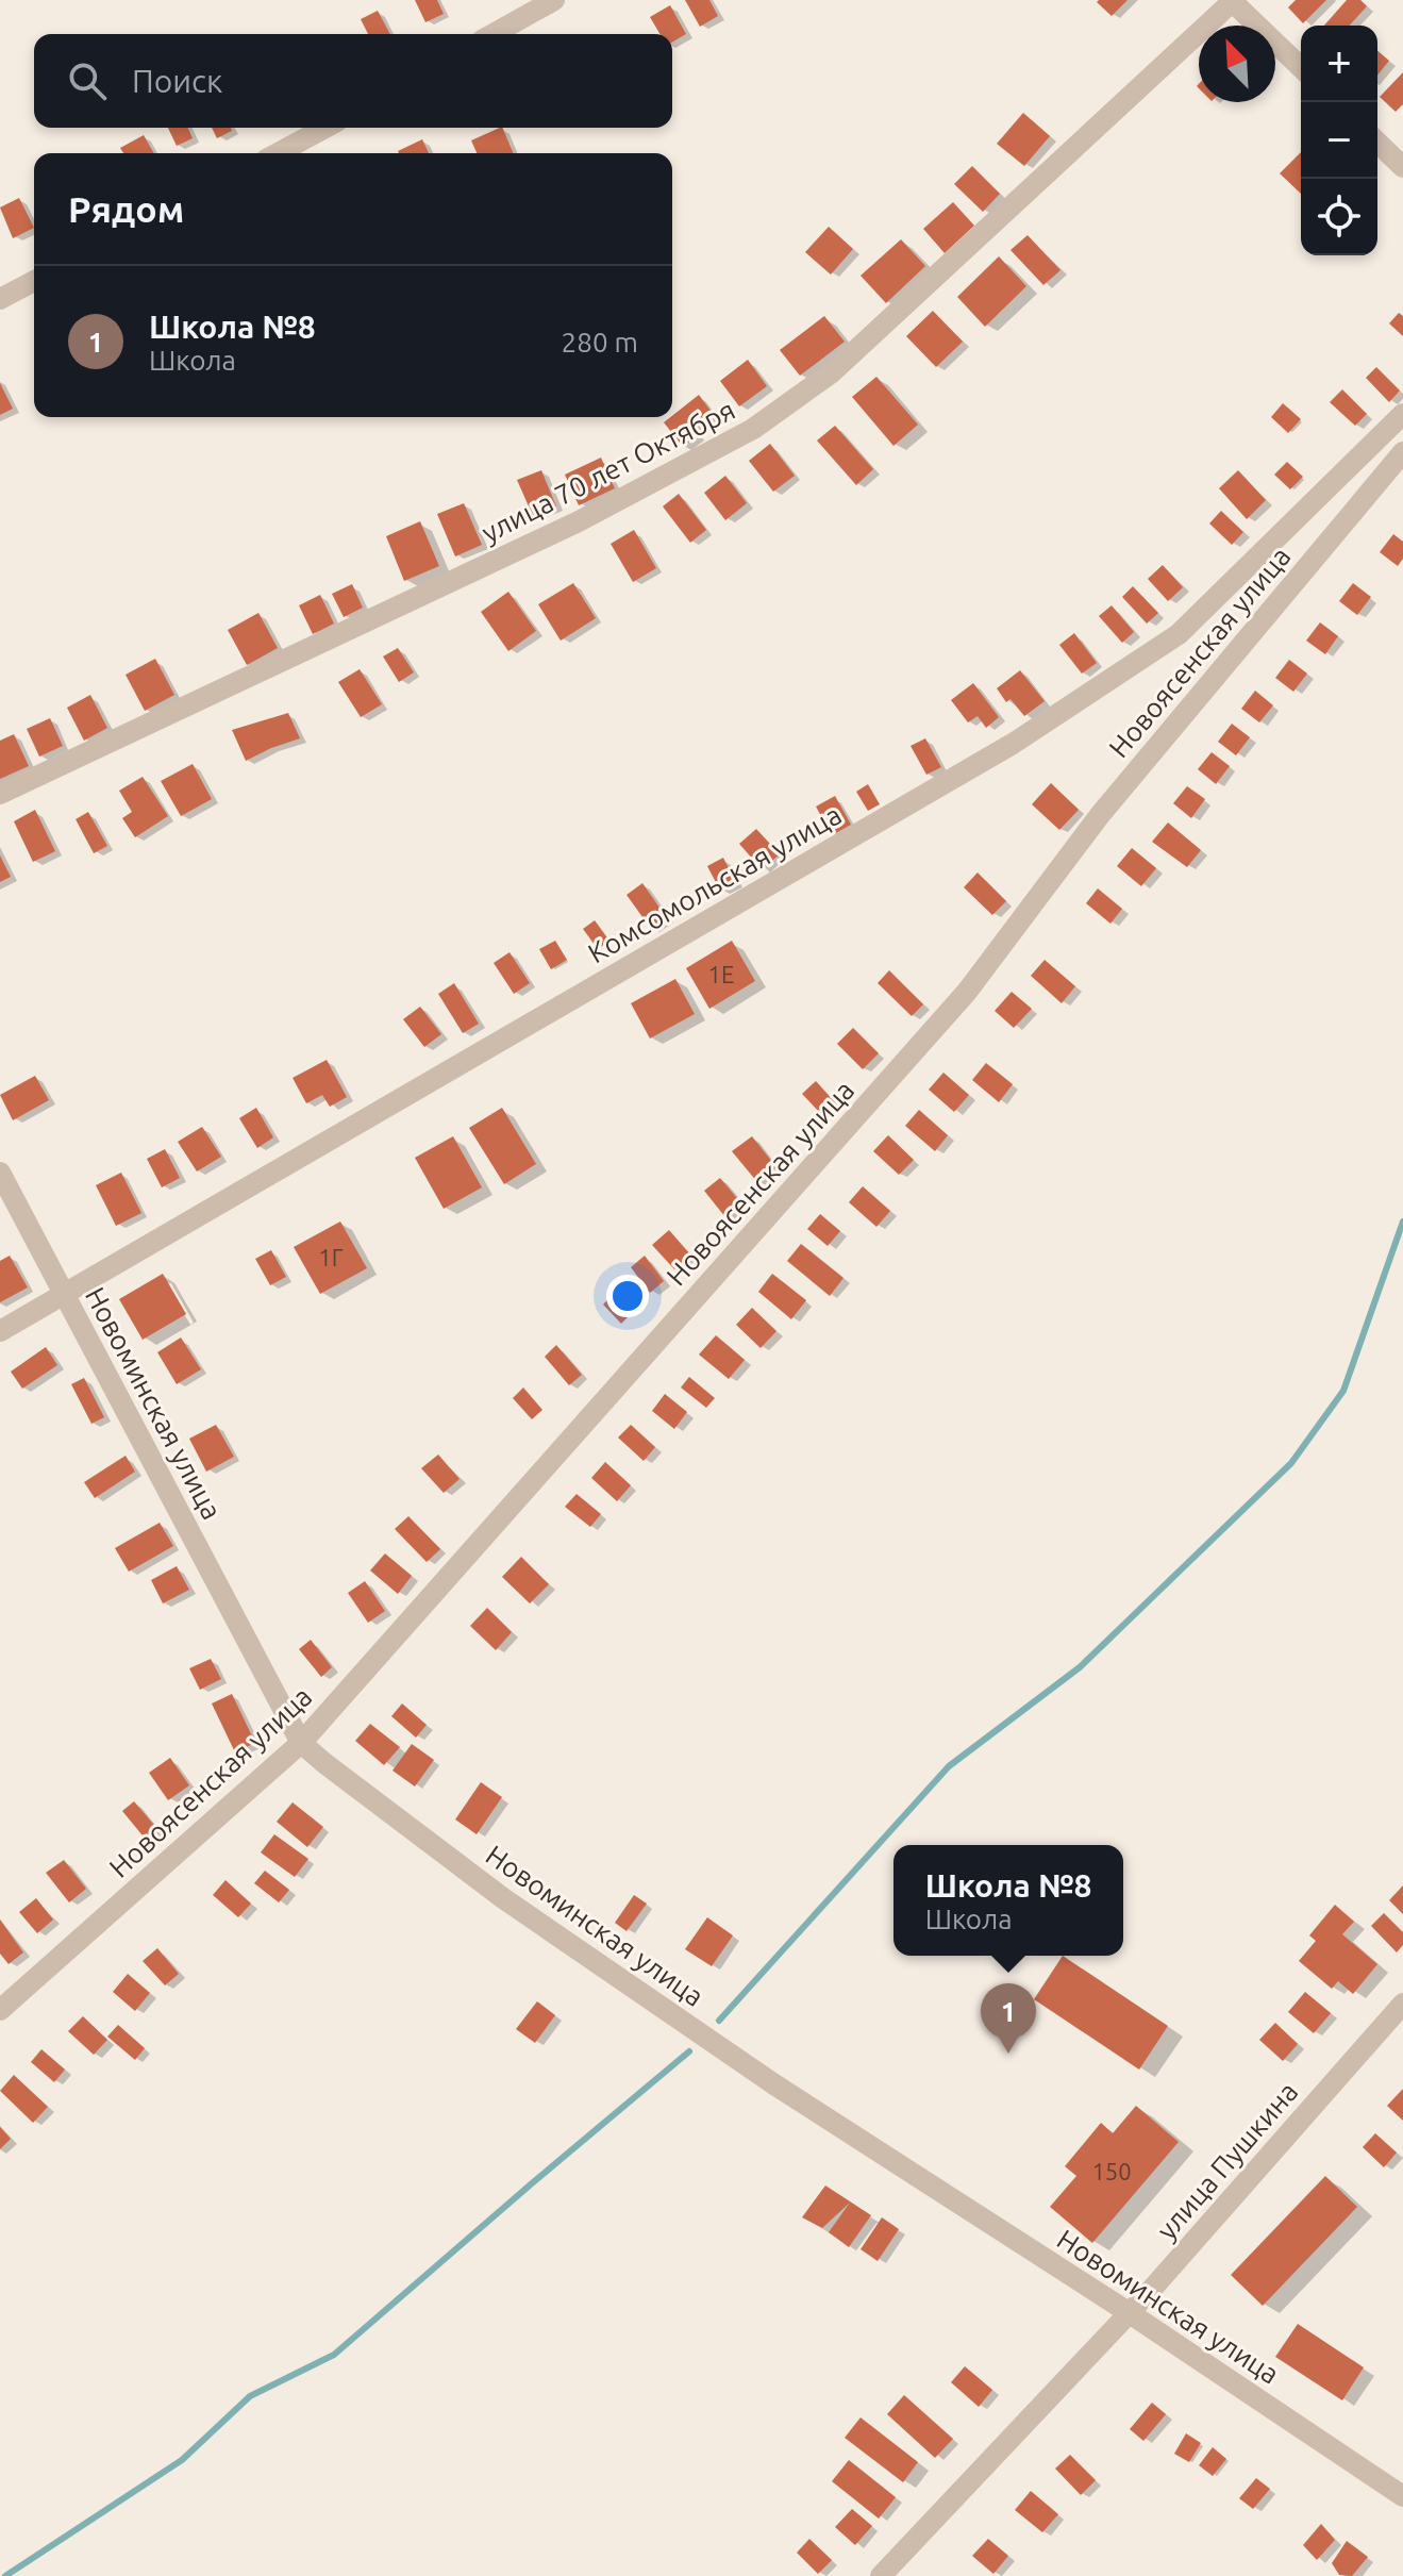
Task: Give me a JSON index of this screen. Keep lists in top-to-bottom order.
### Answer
{
  "streets": {
    "street": [
      "улица 70 лет Октября",
      "Новоясенская улица",
      "Комсомольская улица",
      "Новоминская улица",
      "улица Пушкина"
    ]
  },
  "crossings": [
    ["Новоясенская улица", "Новоминская улица"],
    ["Комсомольская улица", "Новоминская улица"],
    ["Новоминская улица", "улица Пушкина"]
  ],
  "house_numbers": ["1Е", "1Г", "150"],
  "north": "top left",
  "page": {
    "map_buttons": ["+", "−"],
    "search": "Поиск",
    "heading": "Рядом",
    "list": [
      {
        "mark": "1",
        "name": "Школа №8",
        "note": "Школа",
        "value": "280 m"
      }
    ],
    "popup": ["Школа №8", "Школа"],
    "pins": "1"
  }
}
